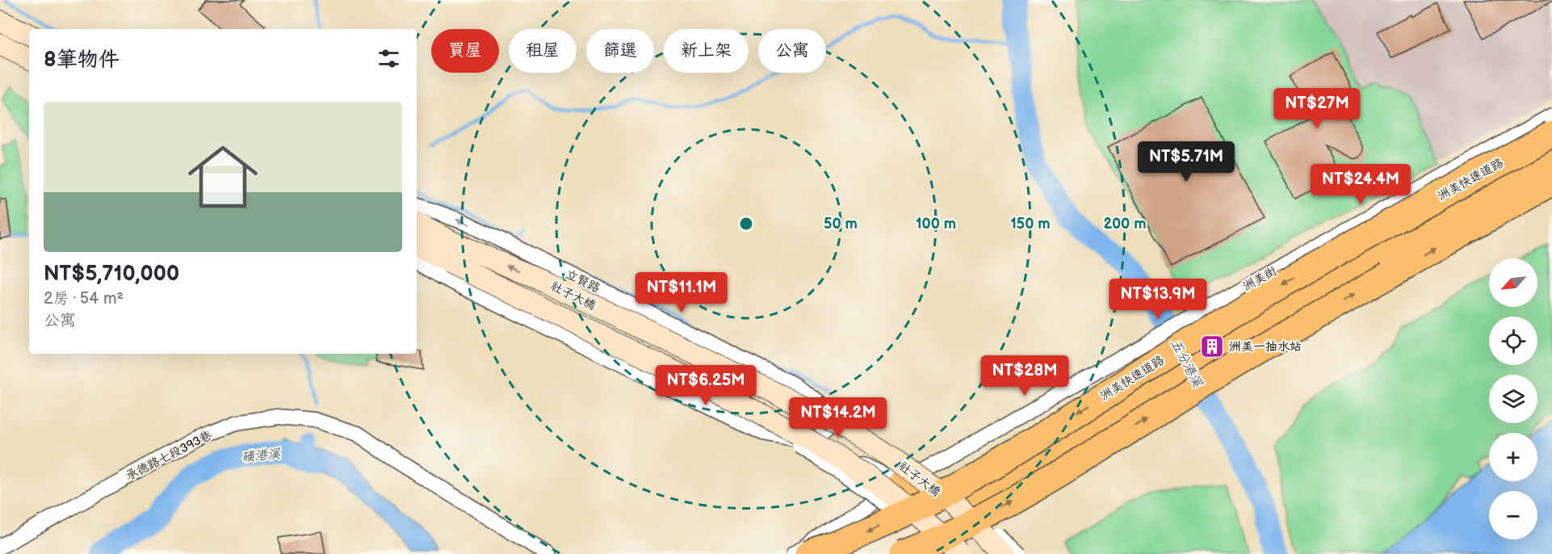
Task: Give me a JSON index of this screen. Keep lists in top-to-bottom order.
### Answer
{
  "streets": {
    "highway": ["洲美快速道路"],
    "street": [
      "洲美街",
      "立賢路",
      "社子大橋",
      "承德路七段393巷"
    ]
  },
  "crossings": [
    ["洲美街", "立賢路"]
  ],
  "water": ["五分港溪", "磺港溪"],
  "places": {
    "building": ["洲美一抽水站"]
  },
  "north": "bottom left",
  "page": {
    "chip": [
      "買屋",
      "租屋",
      "篩選",
      "新上架",
      "公寓"
    ],
    "heading": "8筆物件",
    "list": [
      {
        "name": "NT$5,710,000",
        "note": "2房 · 54 m² · 公寓"
      }
    ],
    "price": [
      "NT$27M",
      "NT$5.71M",
      "NT$24.4M",
      "NT$11.1M",
      "NT$13.9M",
      "NT$28M",
      "NT$6.25M",
      "NT$14.2M"
    ],
    "map_buttons": ["+", "−"]
  },
  "rings": [
    "50 m",
    "100 m",
    "150 m",
    "200 m"
  ]
}
